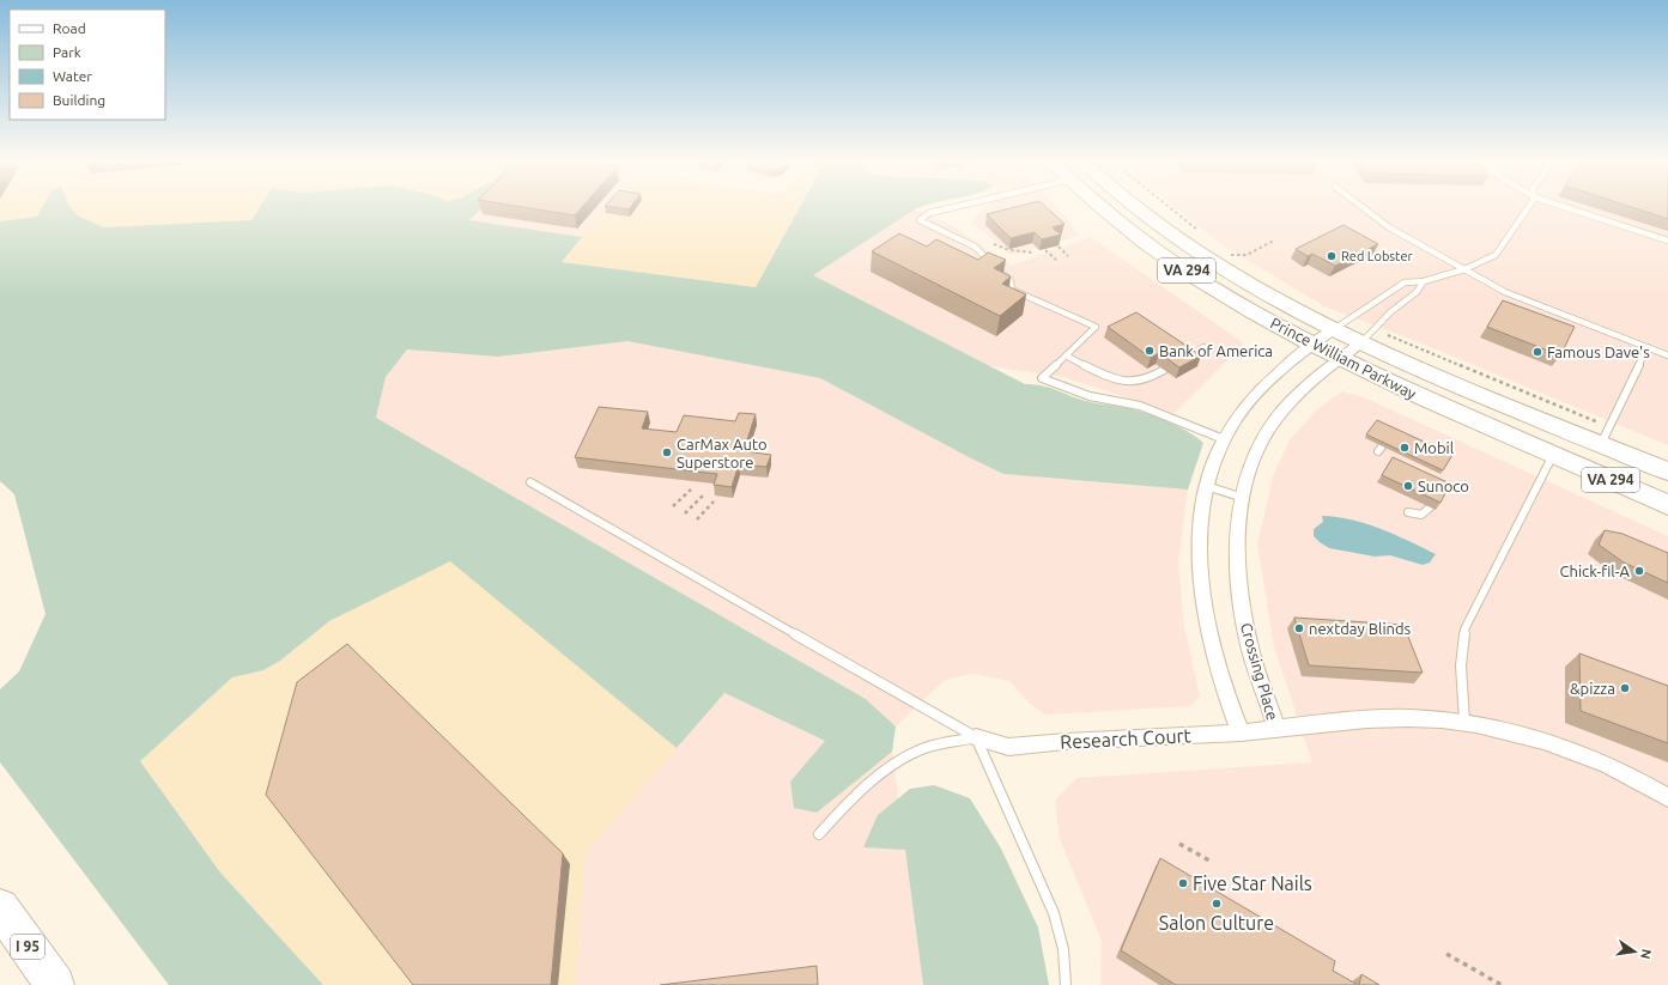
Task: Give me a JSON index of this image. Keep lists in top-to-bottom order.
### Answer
{
  "streets": {
    "highway": ["VA 294", "Prince William Parkway", "I 95"],
    "street": ["Crossing Place", "Research Court"]
  },
  "crossings": [
    ["Prince William Parkway", "Crossing Place"],
    ["Crossing Place", "Research Court"]
  ],
  "places": [
    "Red Lobster",
    "Bank of America",
    "Famous Dave's",
    "Mobil",
    "CarMax Auto Superstore",
    "Sunoco",
    "Chick-fil-A",
    "nextday Blinds",
    "&pizza",
    "Five Star Nails",
    "Salon Culture"
  ],
  "legend": [
    "Road",
    "Park",
    "Water",
    "Building"
  ],
  "north": "right"
}
